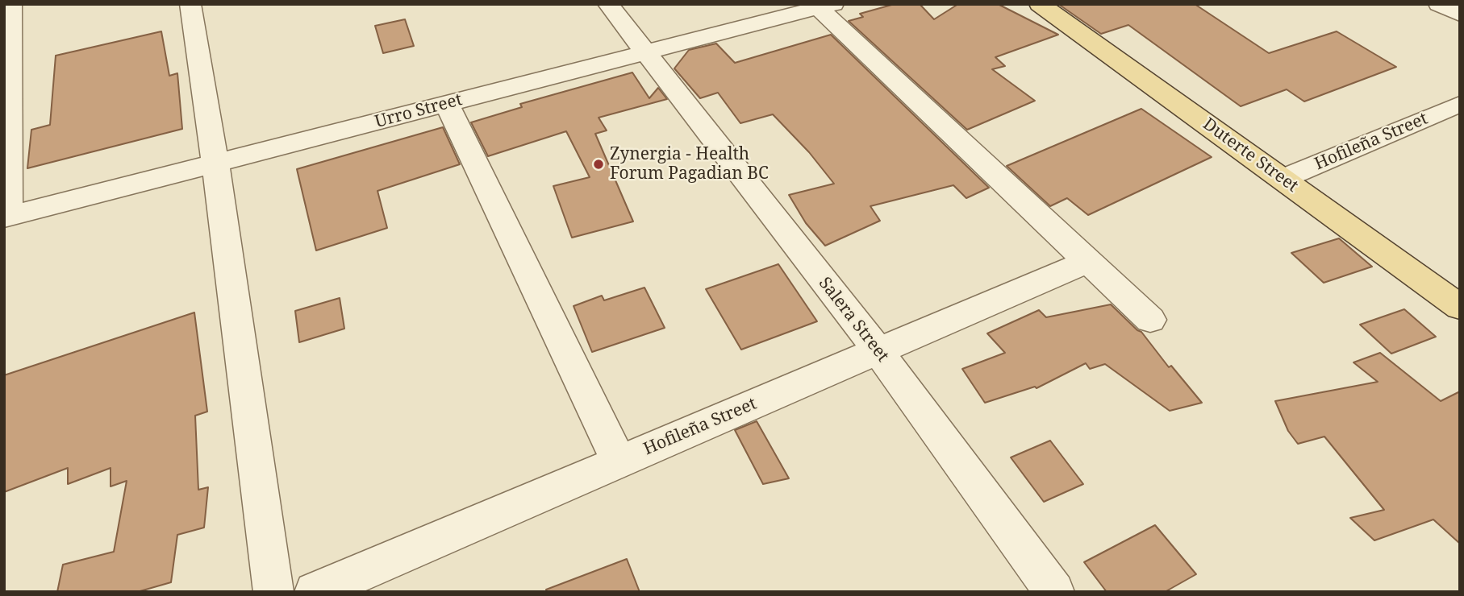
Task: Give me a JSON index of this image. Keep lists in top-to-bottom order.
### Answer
{
  "streets": {
    "main road": ["Duterte Street"],
    "street": ["Urro Street", "Hofileña Street", "Salera Street"]
  },
  "crossings": [
    ["Urro Street", "Salera Street"],
    ["Hofileña Street", "Duterte Street"],
    ["Hofileña Street", "Salera Street"]
  ],
  "places": ["Zynergia - Health Forum Pagadian BC"]
}
